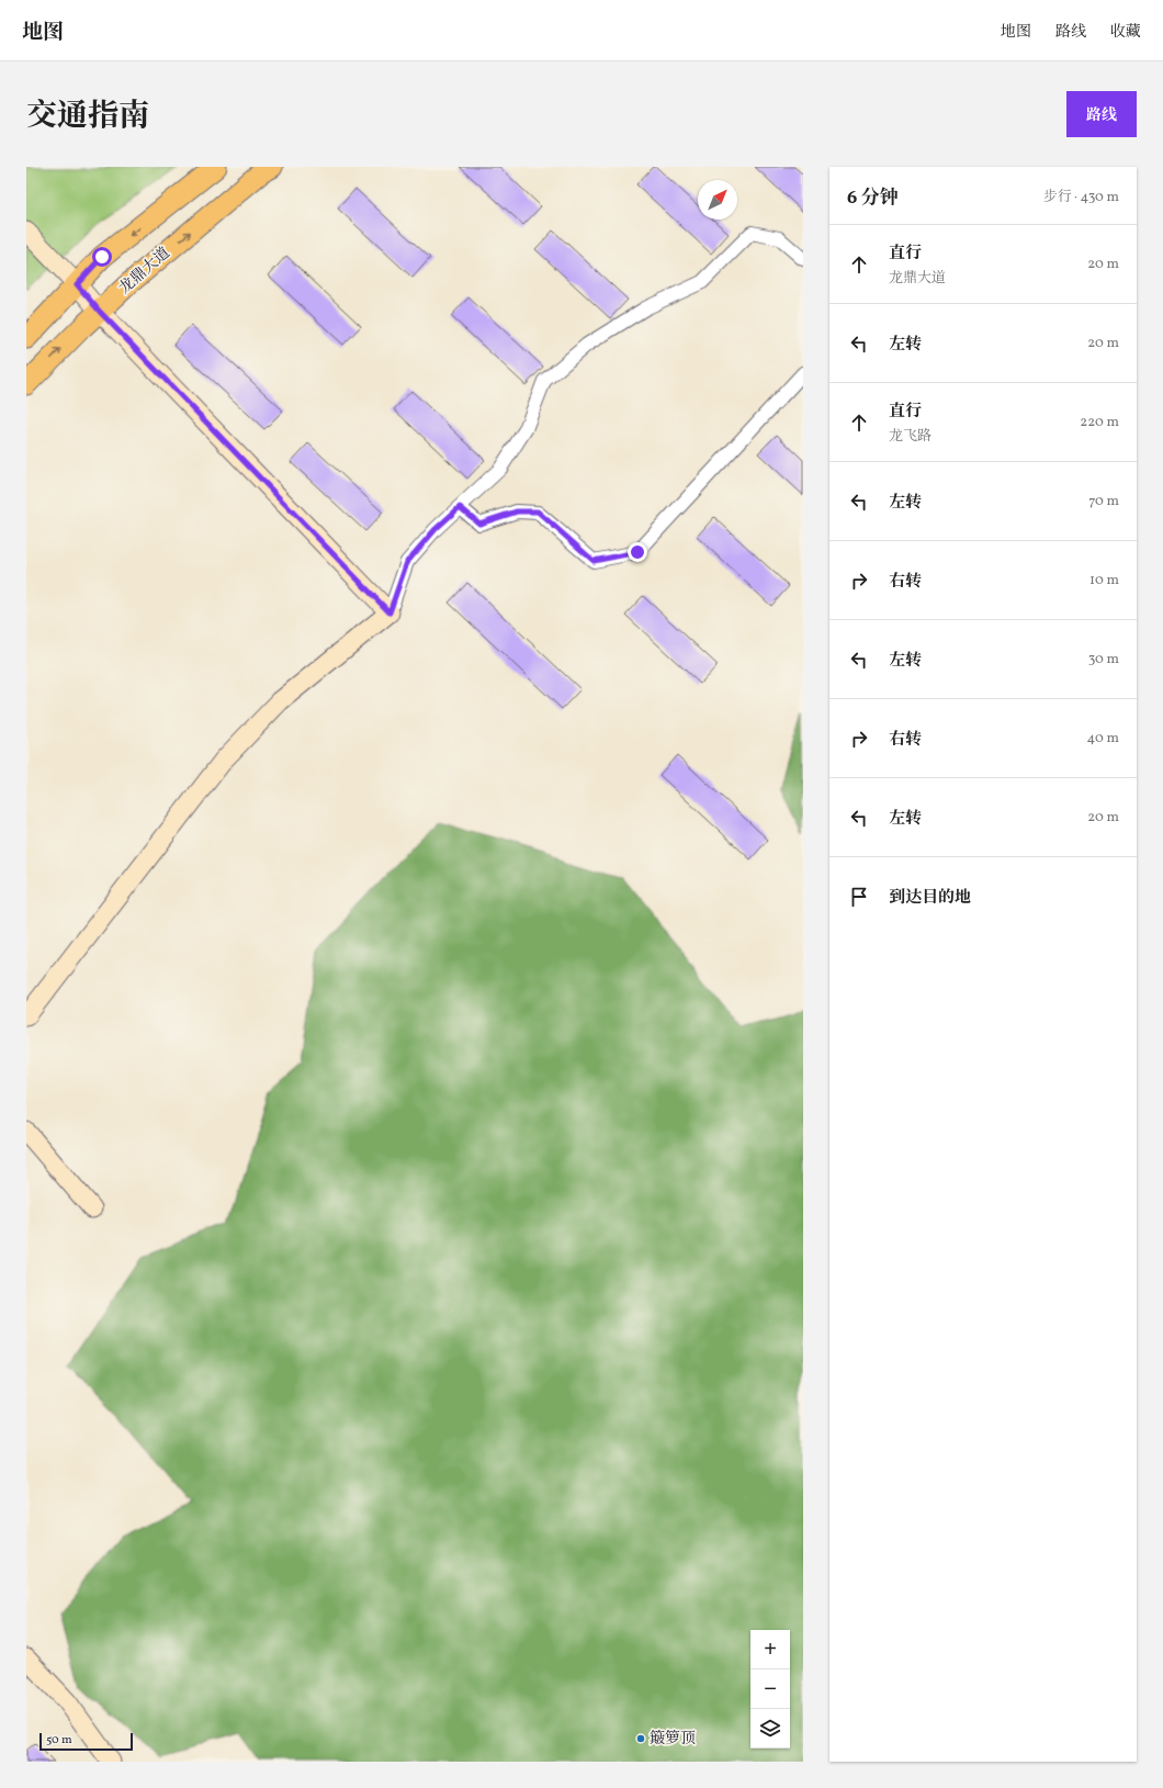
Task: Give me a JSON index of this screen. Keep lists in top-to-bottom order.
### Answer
{
  "streets": {
    "main road": ["龙鼎大道"]
  },
  "places": ["簸箩顶"],
  "scale_bar": "50 m",
  "north": "top right",
  "page": {
    "header": "地图",
    "nav": ["地图", "路线", "收藏"],
    "title": "交通指南",
    "buttons": "路线",
    "heading": ["6 分钟", "步行 · 430 m"],
    "list": [
      ["直行", "龙鼎大道", "20 m"],
      ["左转", "20 m"],
      ["直行", "龙飞路", "220 m"],
      ["左转", "70 m"],
      ["右转", "10 m"],
      ["左转", "30 m"],
      ["右转", "40 m"],
      ["左转", "20 m"],
      "到达目的地"
    ],
    "map_buttons": ["+", "−"],
    "scale": "50 m"
  }
}
